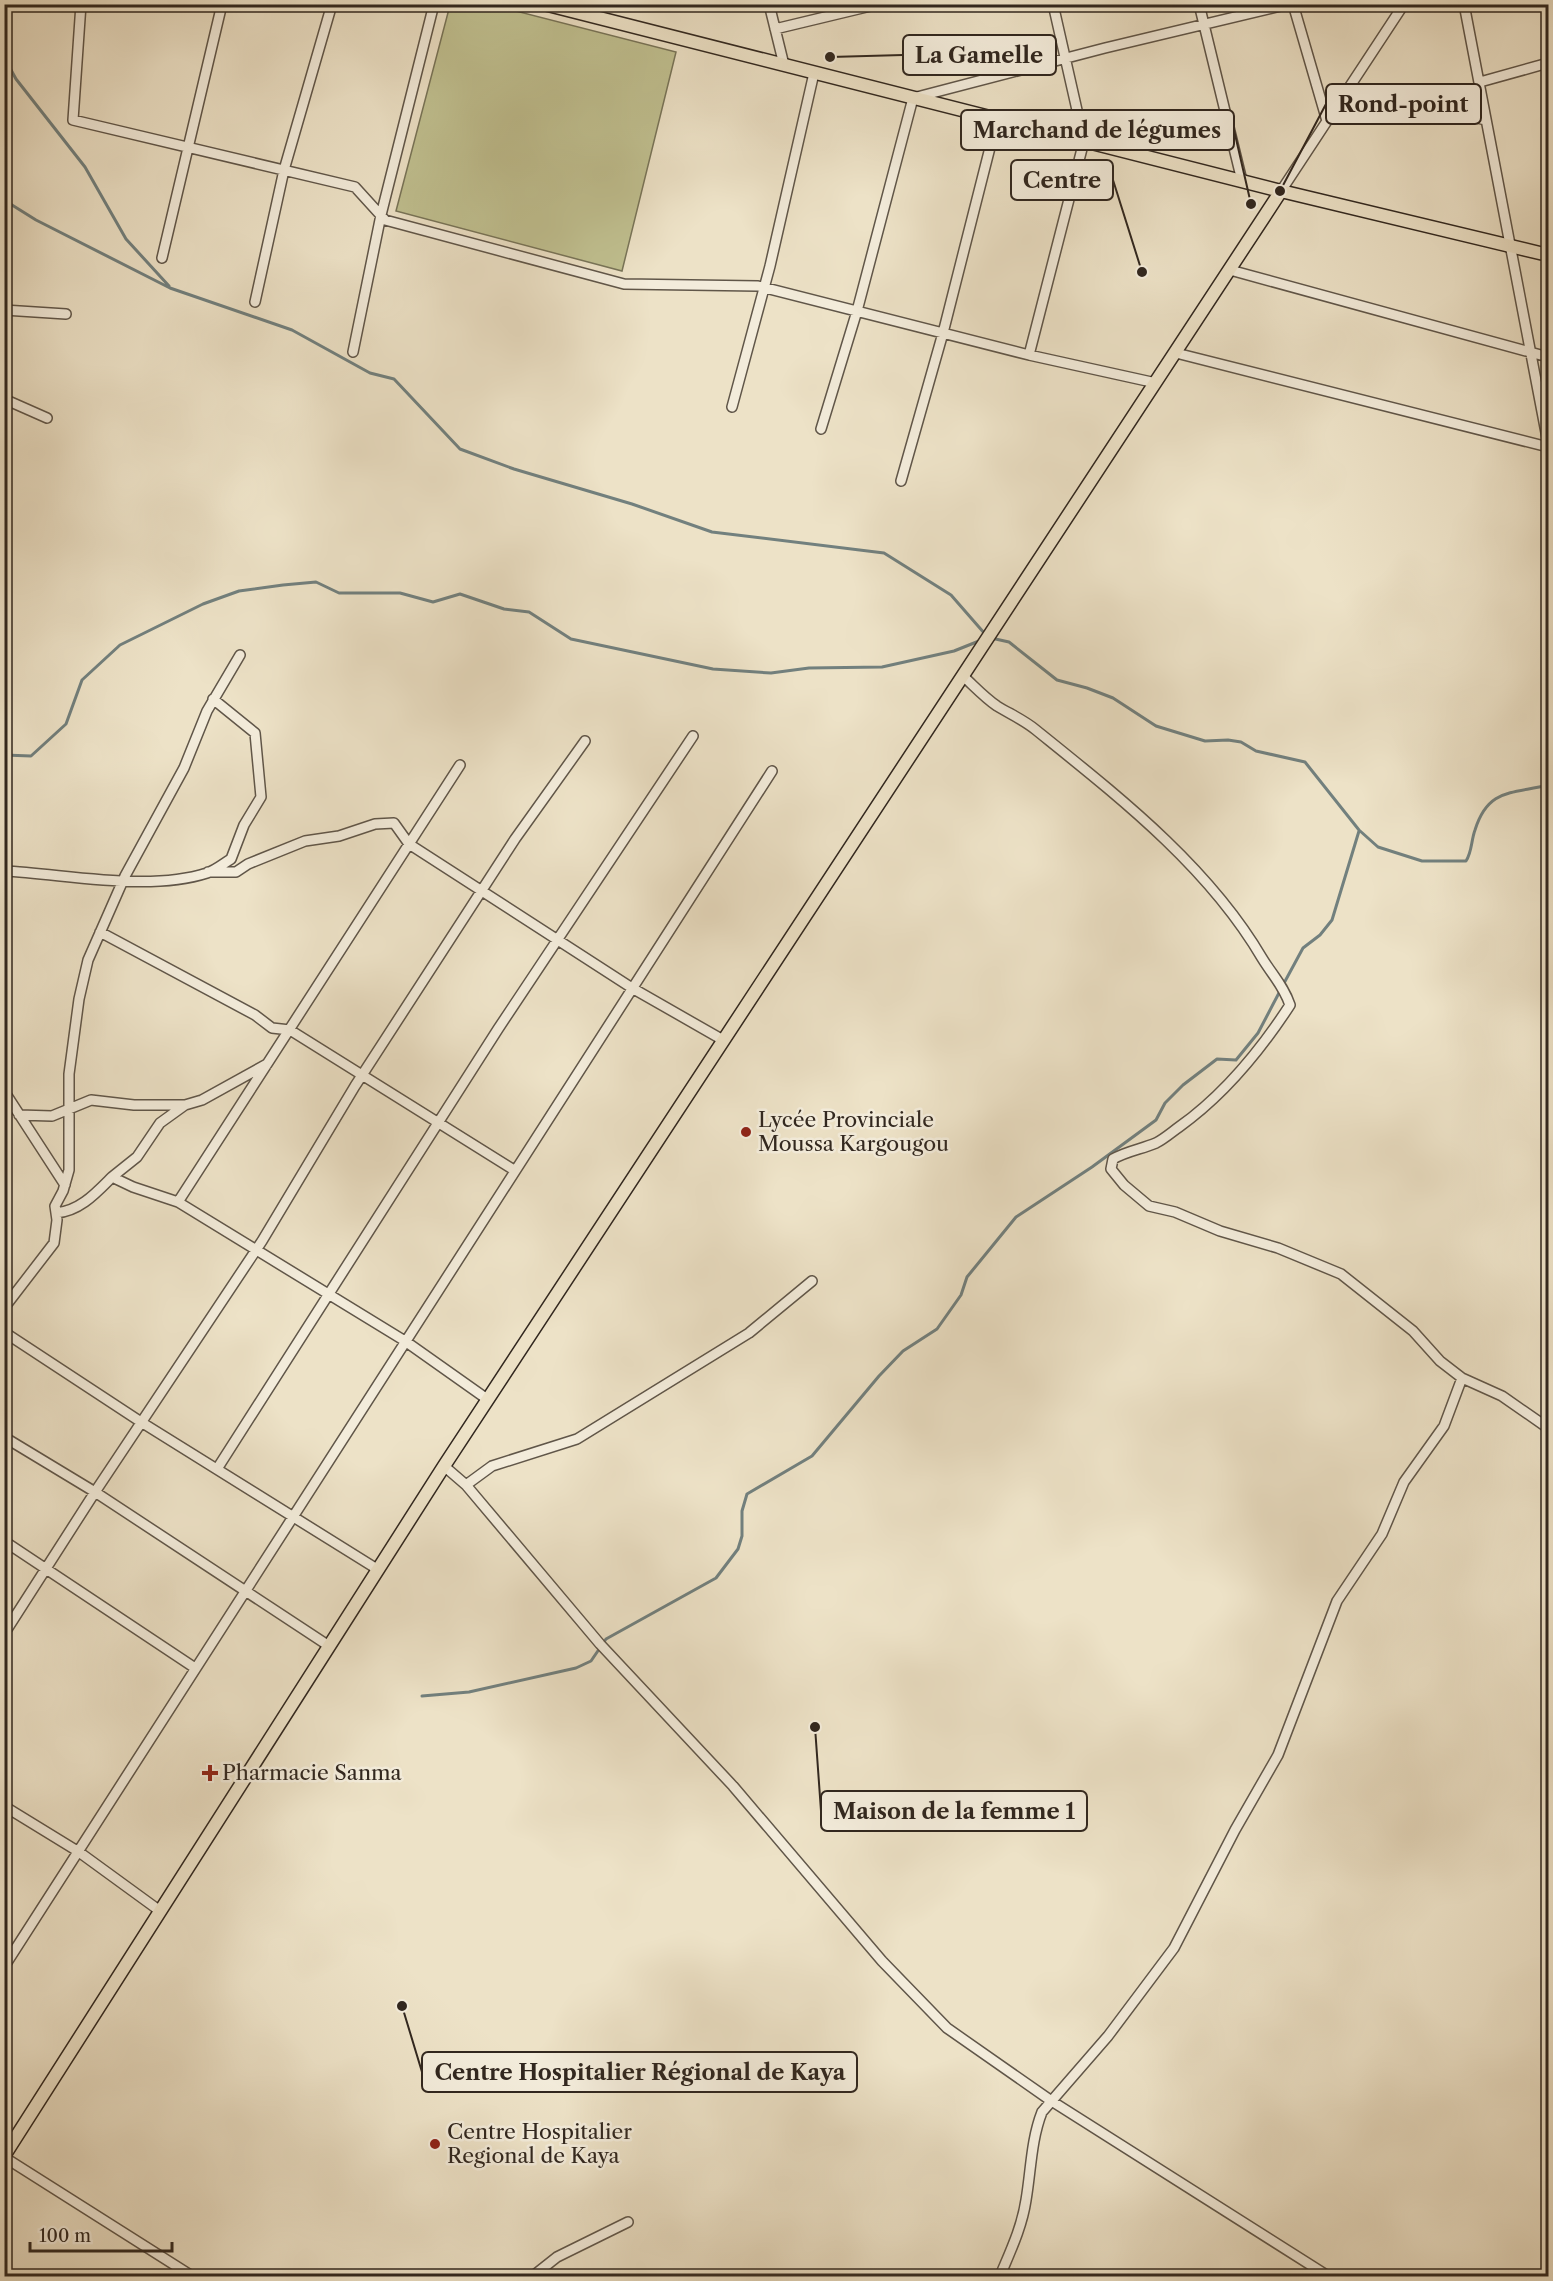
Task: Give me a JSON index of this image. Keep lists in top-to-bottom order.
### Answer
{
  "places": {
    "other": [
      "La Gamelle",
      "Rond-point",
      "Marchand de légumes",
      "Centre",
      "Lycée Provinciale Moussa Kargougou",
      "Maison de la femme 1",
      "Centre Hospitalier Régional de Kaya",
      "Centre Hospitalier Regional de Kaya"
    ],
    "health": ["Pharmacie Sanma"]
  },
  "scale_bar": "100 m"
}
